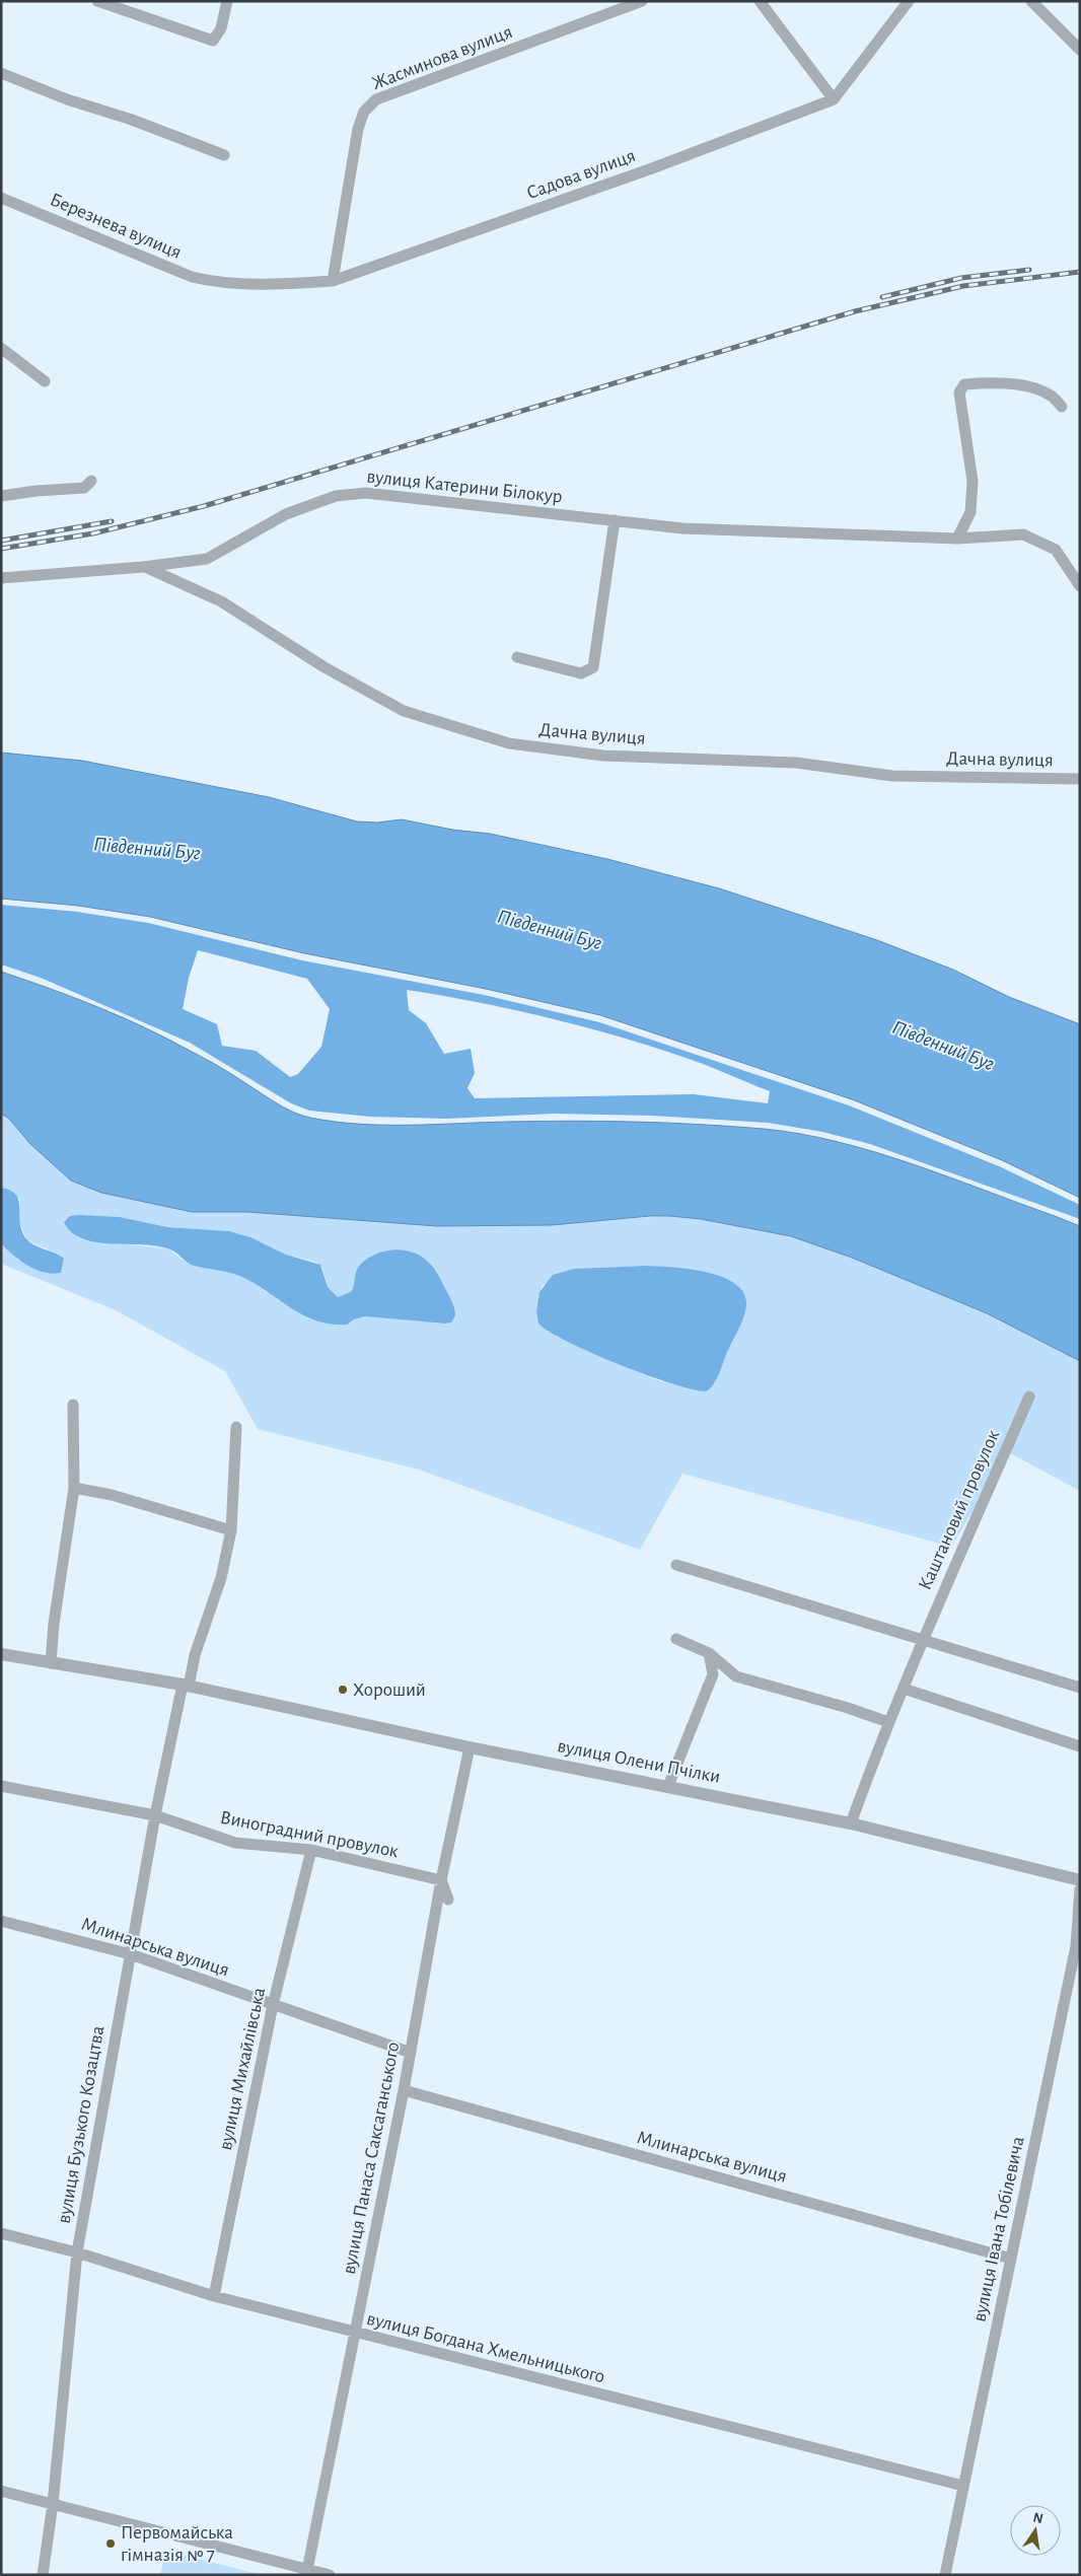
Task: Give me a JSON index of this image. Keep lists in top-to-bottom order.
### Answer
{
  "streets": {
    "street": [
      "Жасминова вулиця",
      "Садова вулиця",
      "Березнева вулиця",
      "вулиця Катерини Білокур",
      "Дачна вулиця",
      "Каштановий провулок",
      "вулиця Олени Пчілки",
      "Виноградний провулок",
      "Млинарська вулиця",
      "вулиця Михайлівська",
      "вулиця Бузького Козацтва",
      "вулиця Панаса Саксаганського",
      "вулиця Івана Тобілевича",
      "вулиця Богдана Хмельницького"
    ]
  },
  "crossings": [
    ["Жасминова вулиця", "Садова вулиця"],
    ["Садова вулиця", "Березнева вулиця"],
    ["вулиця Катерини Білокур", "Дачна вулиця"],
    ["Каштановий провулок", "вулиця Олени Пчілки"],
    ["вулиця Олени Пчілки", "вулиця Бузького Козацтва"],
    ["вулиця Олени Пчілки", "вулиця Панаса Саксаганського"],
    ["Виноградний провулок", "вулиця Михайлівська"],
    ["Виноградний провулок", "вулиця Бузького Козацтва"],
    ["Виноградний провулок", "вулиця Панаса Саксаганського"],
    ["Млинарська вулиця", "вулиця Михайлівська"],
    ["Млинарська вулиця", "вулиця Бузького Козацтва"],
    ["Млинарська вулиця", "вулиця Панаса Саксаганського"],
    ["Млинарська вулиця", "вулиця Івана Тобілевича"],
    ["вулиця Михайлівська", "вулиця Богдана Хмельницького"],
    ["вулиця Бузького Козацтва", "вулиця Богдана Хмельницького"],
    ["вулиця Панаса Саксаганського", "вулиця Богдана Хмельницького"],
    ["вулиця Івана Тобілевича", "вулиця Богдана Хмельницького"]
  ],
  "water": ["Південний Буг"],
  "places": ["Хороший", "Первомайська гімназія № 7"],
  "north": "top"
}
